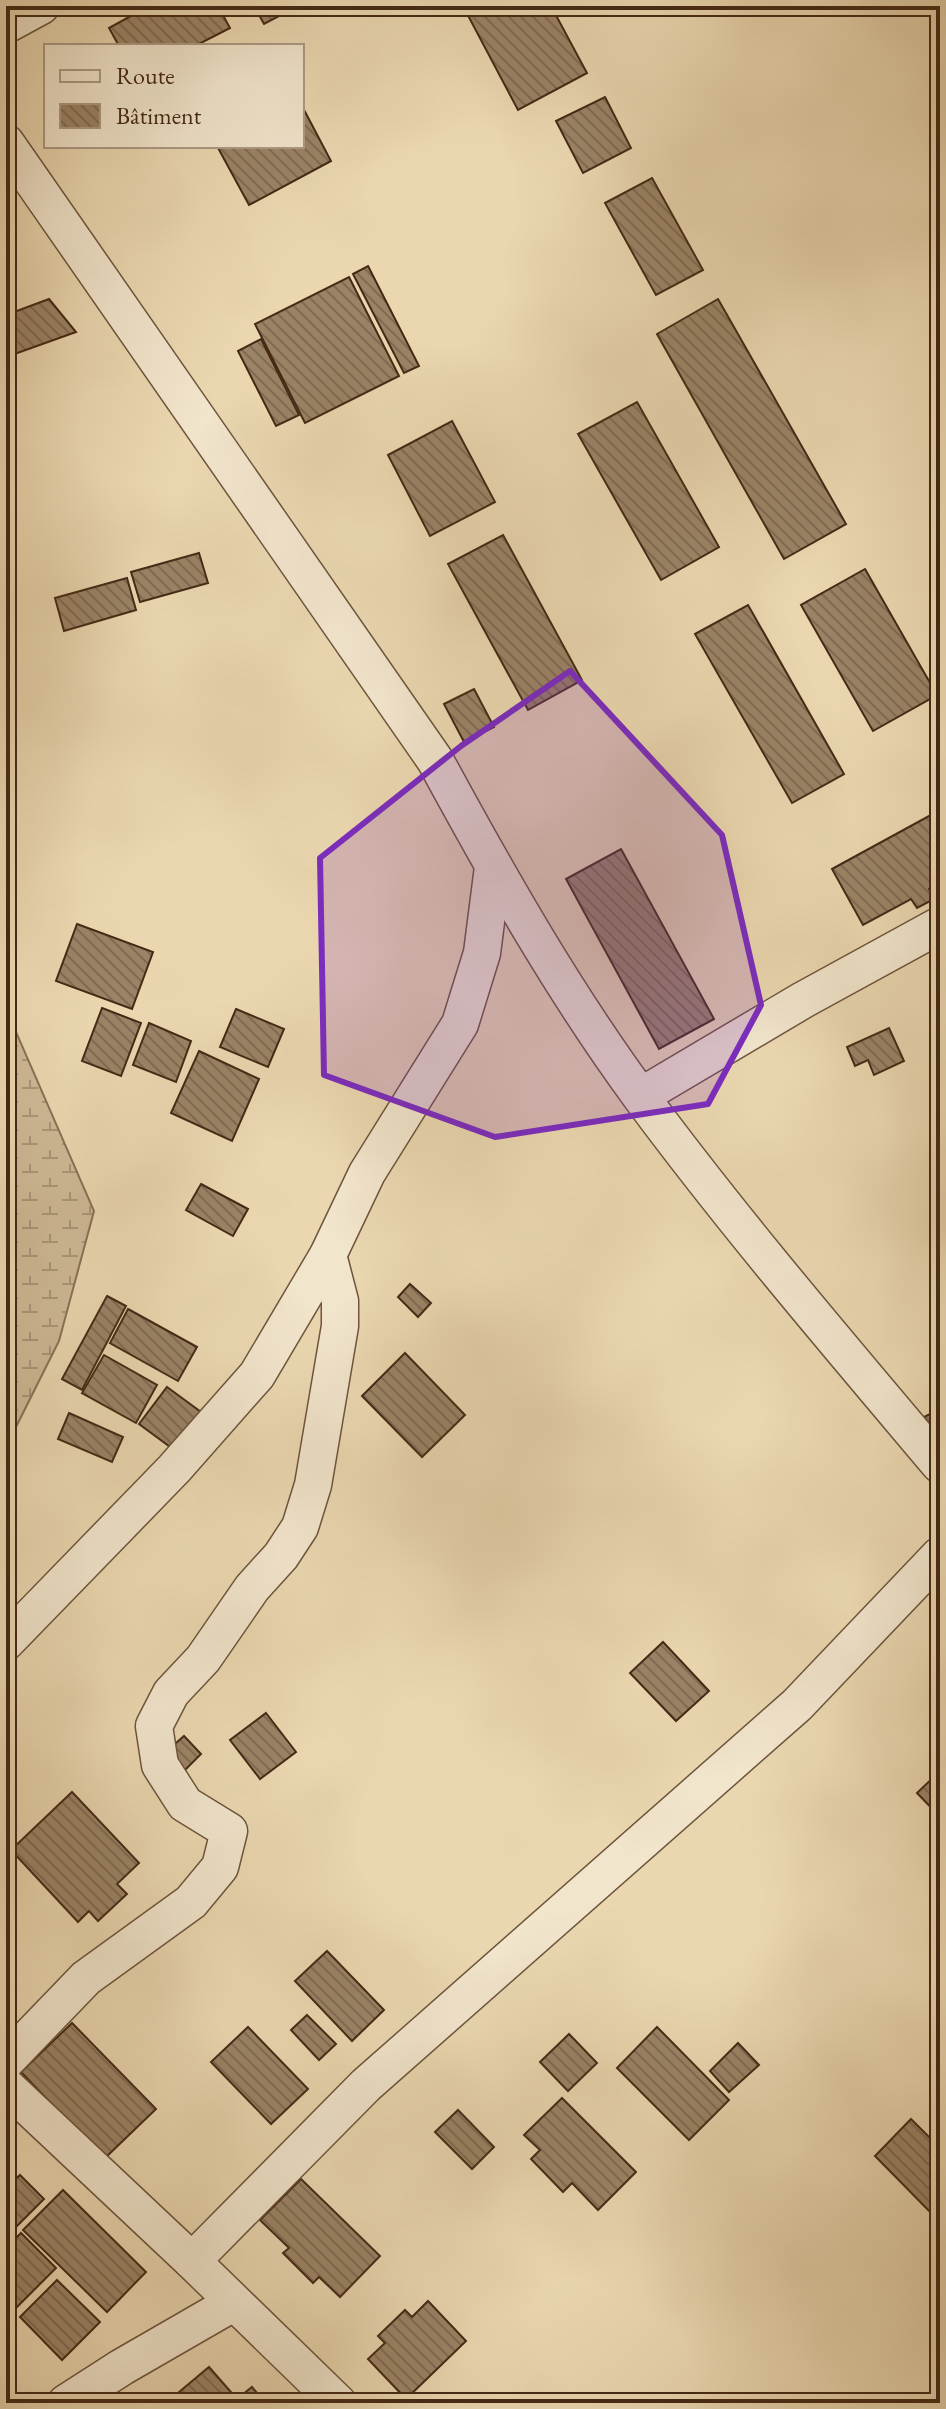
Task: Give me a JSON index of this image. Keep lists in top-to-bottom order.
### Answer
{
  "legend": ["Route", "Bâtiment"]
}
